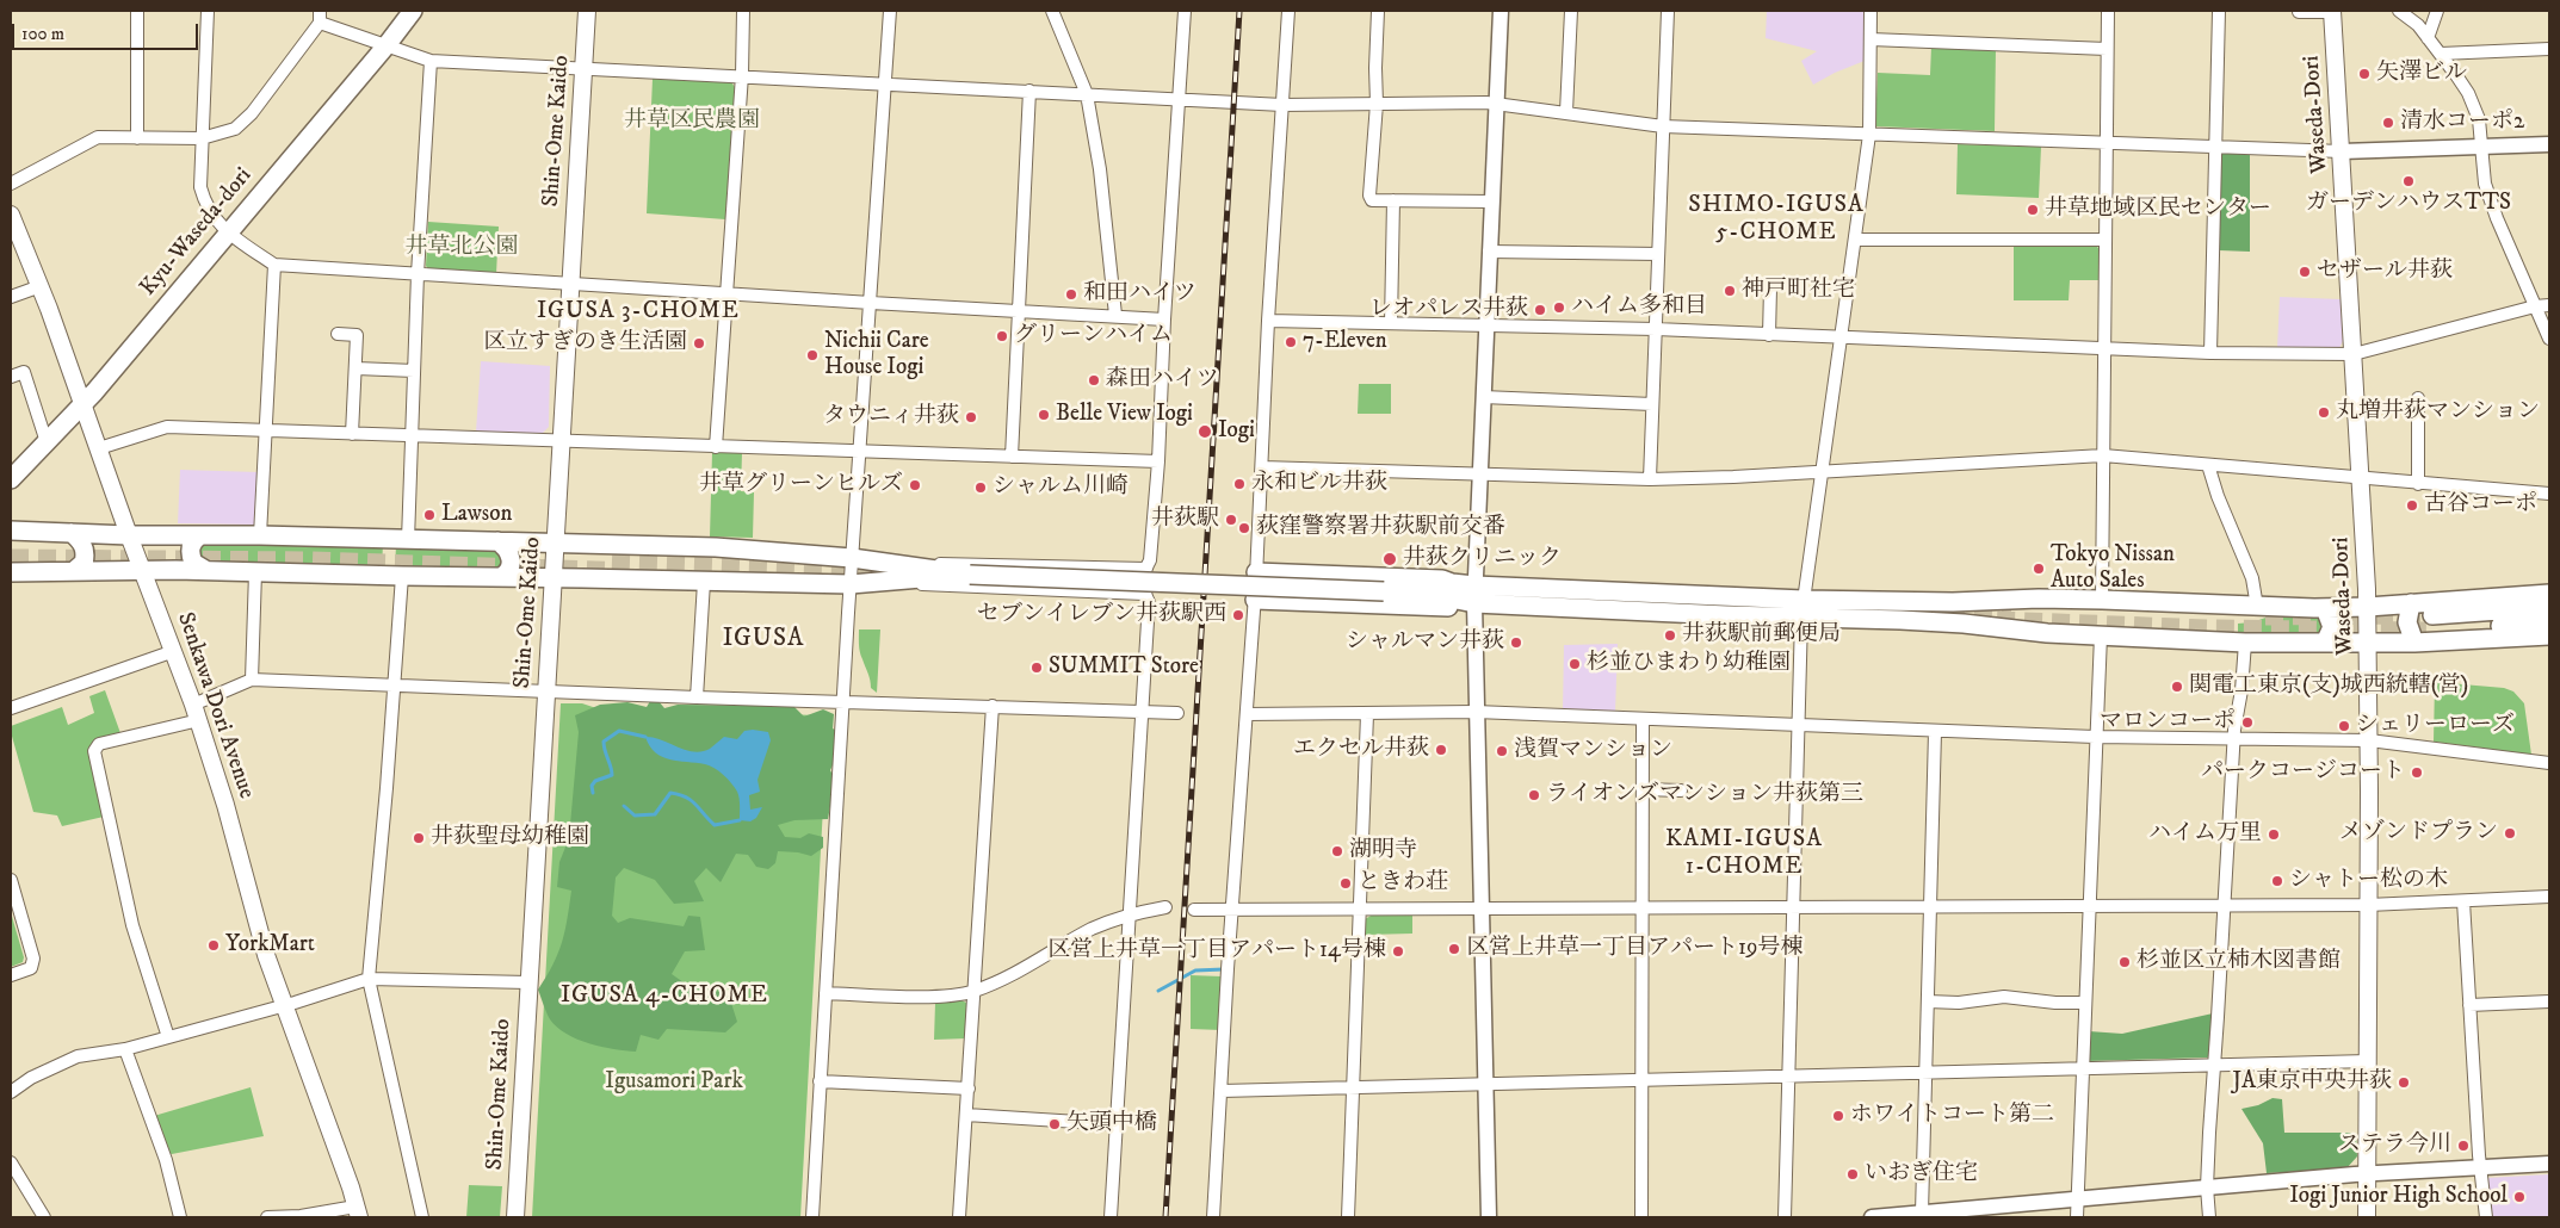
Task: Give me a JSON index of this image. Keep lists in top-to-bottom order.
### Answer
{
  "streets": {
    "main road": [
      "Waseda-Dori",
      "Shin-Ome Kaido",
      "Kyu-Waseda-dori",
      "Senkawa Dori Avenue"
    ]
  },
  "crossings": [
    ["Kyu-Waseda-dori", "Senkawa Dori Avenue"]
  ],
  "districts": [
    "SHIMO-IGUSA 5-CHOME",
    "IGUSA 3-CHOME",
    "IGUSA",
    "KAMI-IGUSA 1-CHOME",
    "IGUSA 4-CHOME"
  ],
  "parks": ["井草区民農園", "井草北公園", "Igusamori Park"],
  "places": [
    "矢澤ビル",
    "清水コーポ2",
    "ガーデンハウスTTS",
    "井草地域区民センター",
    "セザール井荻",
    "神戸町社宅",
    "和田ハイツ",
    "ハイム多和目",
    "レオパレス井荻",
    "グリーンハイム",
    "7-Eleven",
    "区立すぎのき生活園",
    "Nichii Care House Iogi",
    "森田ハイツ",
    "丸増井荻マンション",
    "Belle View Iogi",
    "タウニィ井荻",
    "Iogi",
    "永和ビル井荻",
    "井草グリーンヒルズ",
    "シャルム川崎",
    "古谷コーポ",
    "Lawson",
    "井荻駅",
    "荻窪警察署井荻駅前交番",
    "井荻クリニック",
    "Tokyo Nissan Auto Sales",
    "セブンイレブン井荻駅西",
    "井荻駅前郵便局",
    "シャルマン井荻",
    "杉並ひまわり幼稚園",
    "SUMMIT Store",
    "関電工東京(支)城西統轄(営)",
    "マロンコーポ",
    "シェリーローズ",
    "エクセル井荻",
    "浅賀マンション",
    "パークコージコート",
    "ライオンズマンション井荻第三",
    "メゾンドプラン",
    "ハイム万里",
    "井荻聖母幼稚園",
    "湖明寺",
    "シャトー松の木",
    "ときわ荘",
    "YorkMart",
    "区営上井草一丁目アパート19号棟",
    "区営上井草一丁目アパート14号棟",
    "杉並区立柿木図書館",
    "JA東京中央井荻",
    "ホワイトコート第二",
    "矢頭中橋",
    "ステラ今川",
    "いおぎ住宅",
    "Iogi Junior High School"
  ],
  "scale_bar": "100 m"
}
